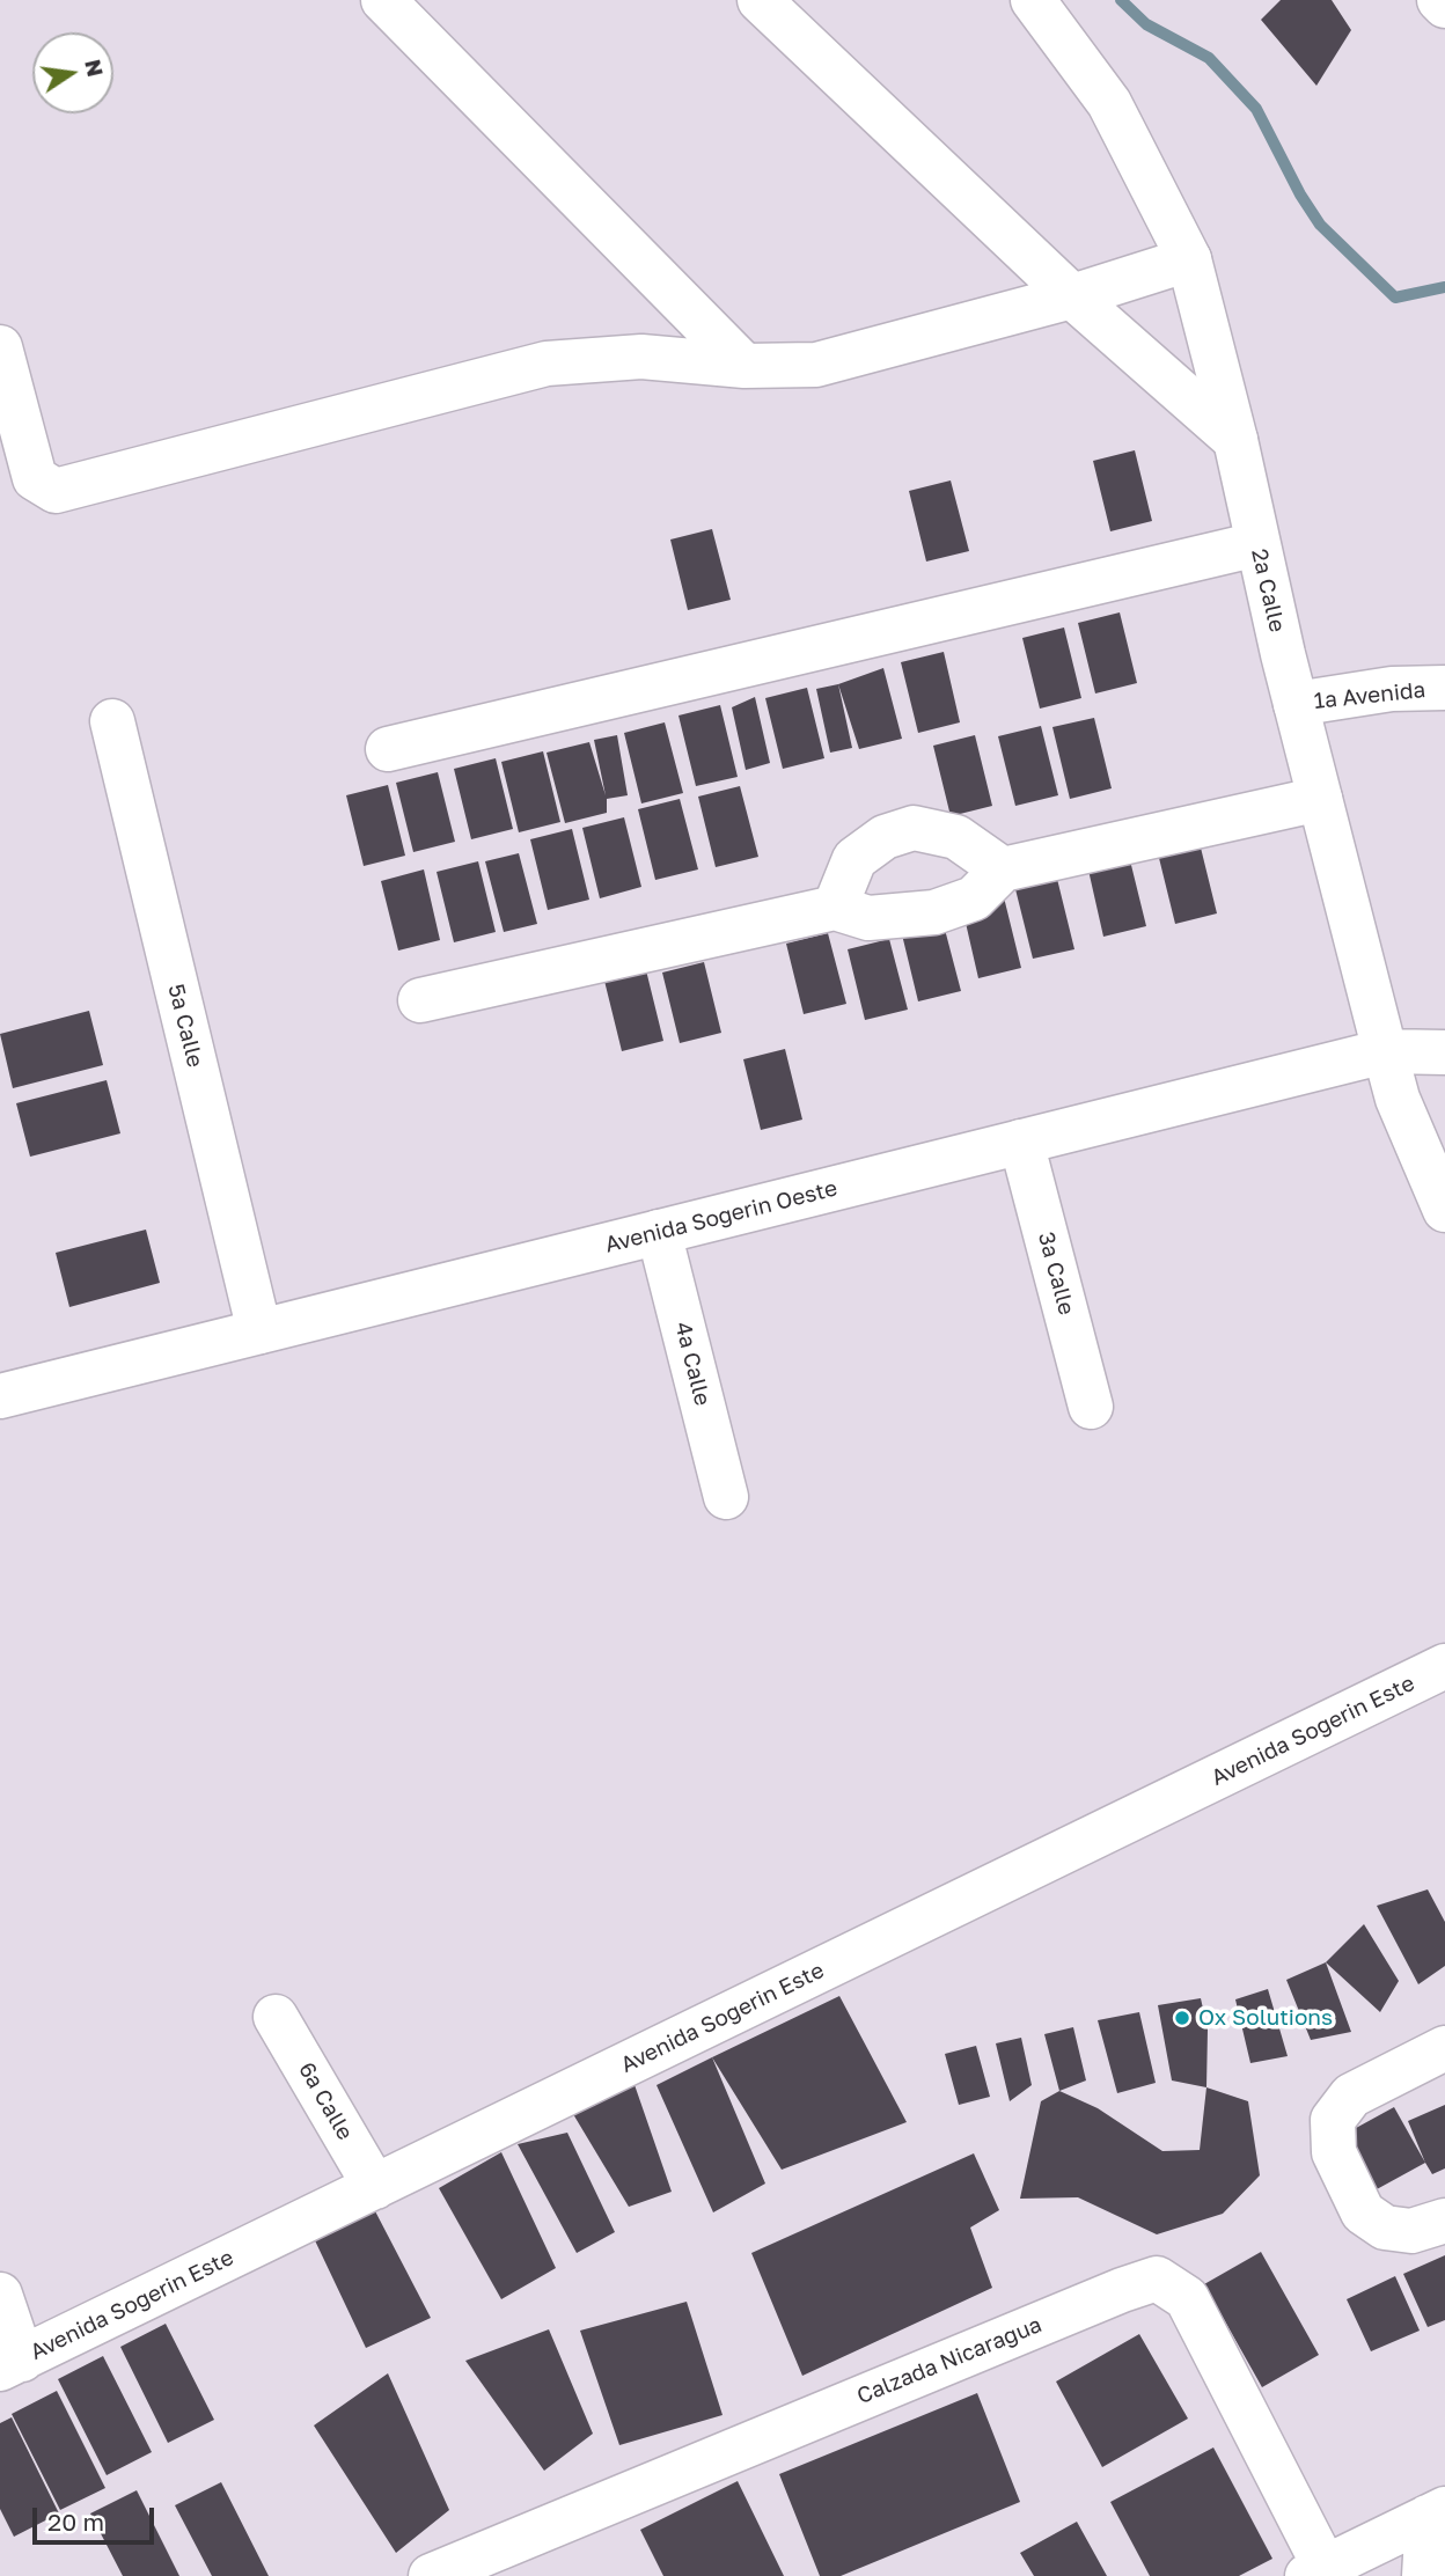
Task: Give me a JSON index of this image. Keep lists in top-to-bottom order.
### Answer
{
  "streets": {
    "street": [
      "2a Calle",
      "1a Avenida",
      "5a Calle",
      "Avenida Sogerin Oeste",
      "3a Calle",
      "4a Calle",
      "Avenida Sogerin Este",
      "6a Calle",
      "Calzada Nicaragua"
    ]
  },
  "crossings": [
    ["2a Calle", "1a Avenida"],
    ["2a Calle", "Avenida Sogerin Oeste"],
    ["5a Calle", "Avenida Sogerin Oeste"],
    ["Avenida Sogerin Oeste", "3a Calle"],
    ["Avenida Sogerin Oeste", "4a Calle"],
    ["Avenida Sogerin Este", "6a Calle"]
  ],
  "places": ["Ox Solutions"],
  "scale_bar": "20 m",
  "north": "right"
}
